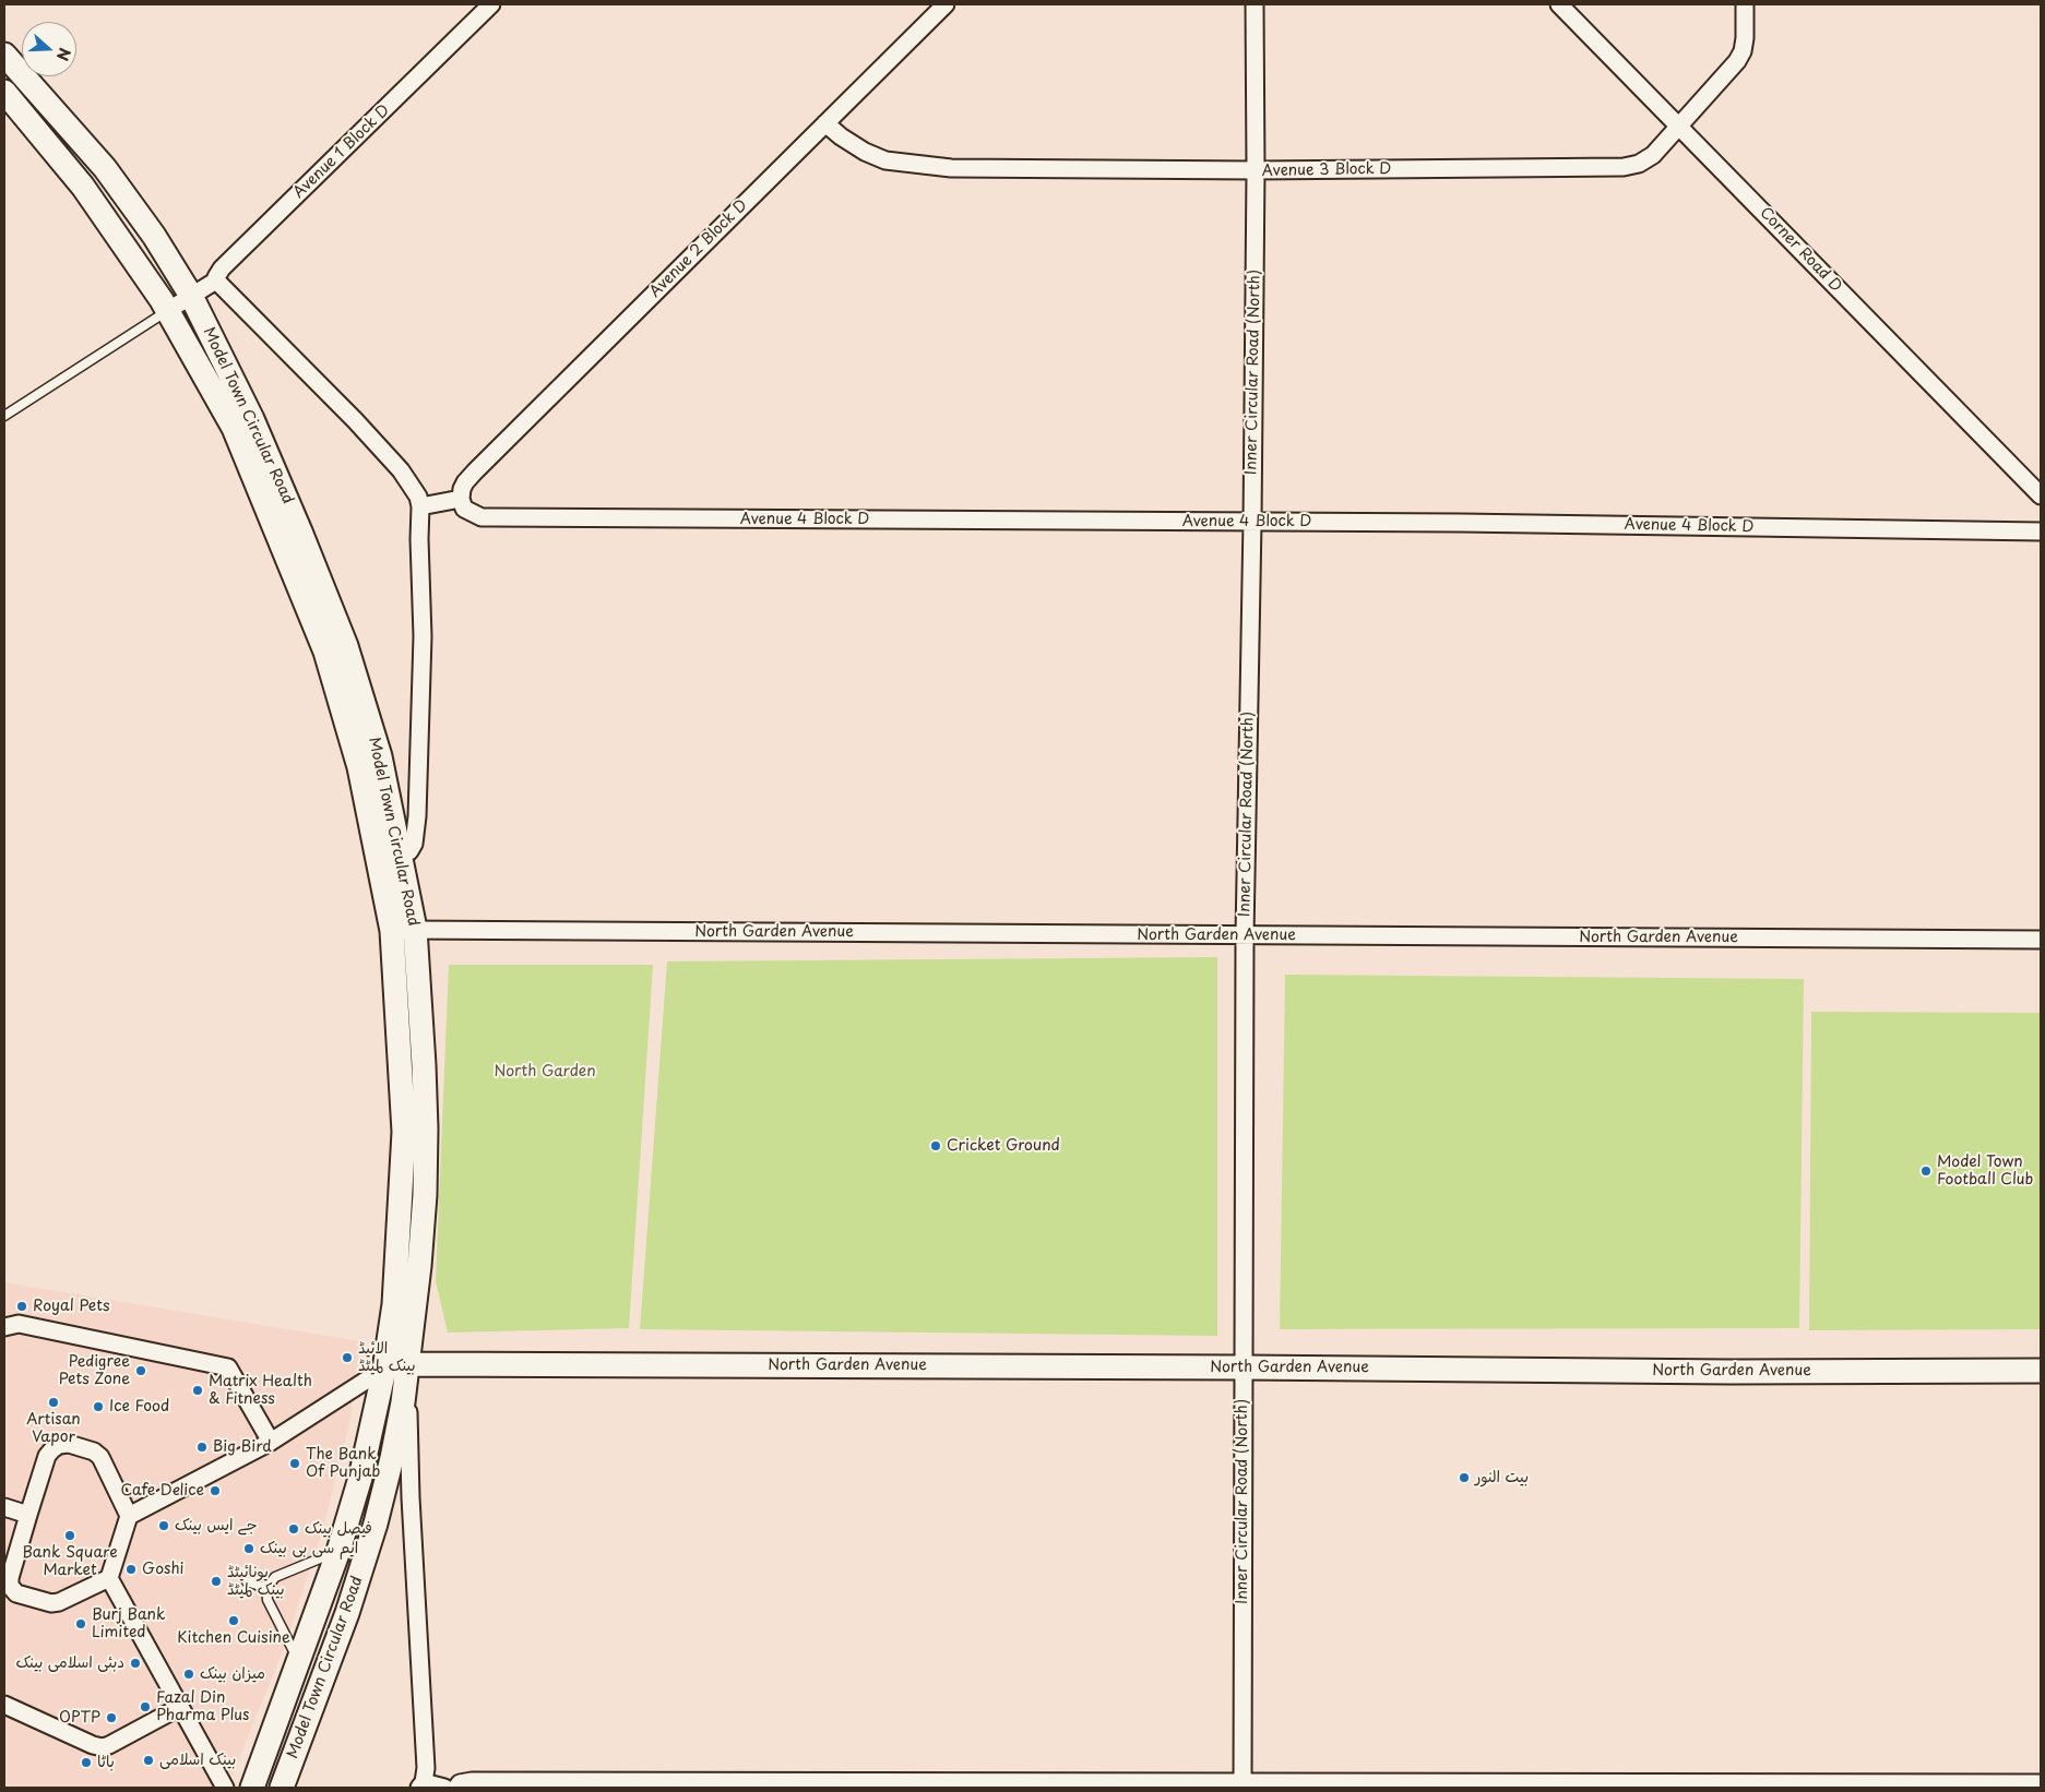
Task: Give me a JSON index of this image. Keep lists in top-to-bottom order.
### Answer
{
  "streets": {
    "main road": ["Model Town Circular Road", "North Garden Avenue"],
    "street": [
      "Avenue 1 Block D",
      "Avenue 3 Block D",
      "Avenue 2 Block D",
      "Corner Road D",
      "Inner Circular Road (North)",
      "Avenue 4 Block D"
    ]
  },
  "crossings": [
    ["Avenue 1 Block D", "Model Town Circular Road"],
    ["Avenue 3 Block D", "Avenue 2 Block D"],
    ["Avenue 3 Block D", "Corner Road D"],
    ["Avenue 3 Block D", "Inner Circular Road (North)"],
    ["Avenue 2 Block D", "Avenue 4 Block D"],
    ["Inner Circular Road (North)", "Avenue 4 Block D"],
    ["Inner Circular Road (North)", "North Garden Avenue"],
    ["Model Town Circular Road", "North Garden Avenue"]
  ],
  "parks": ["North Garden"],
  "places": [
    "Cricket Ground",
    "Model Town Football Club",
    "Royal Pets",
    "الائیڈ بینک لمیٹڈ",
    "Pedigree Pets Zone",
    "Matrix Health & Fitness",
    "Artisan Vapor",
    "Ice Food",
    "Big Bird",
    "The Bank Of Punjab",
    "بیت النور",
    "Cafe Delice",
    "جے ایس بینک",
    "فیصل بینک",
    "Bank Square Market",
    "ایم سی بی بینک",
    "Goshi",
    "یونائیٹڈ بینک لمیٹڈ",
    "Kitchen Cuisine",
    "Burj Bank Limited",
    "دبئی اسلامی بینک",
    "میزان بینک",
    "Fazal Din Pharma Plus",
    "OPTP",
    "بینک اسلامی",
    "باٹا"
  ],
  "north": "right"
}
